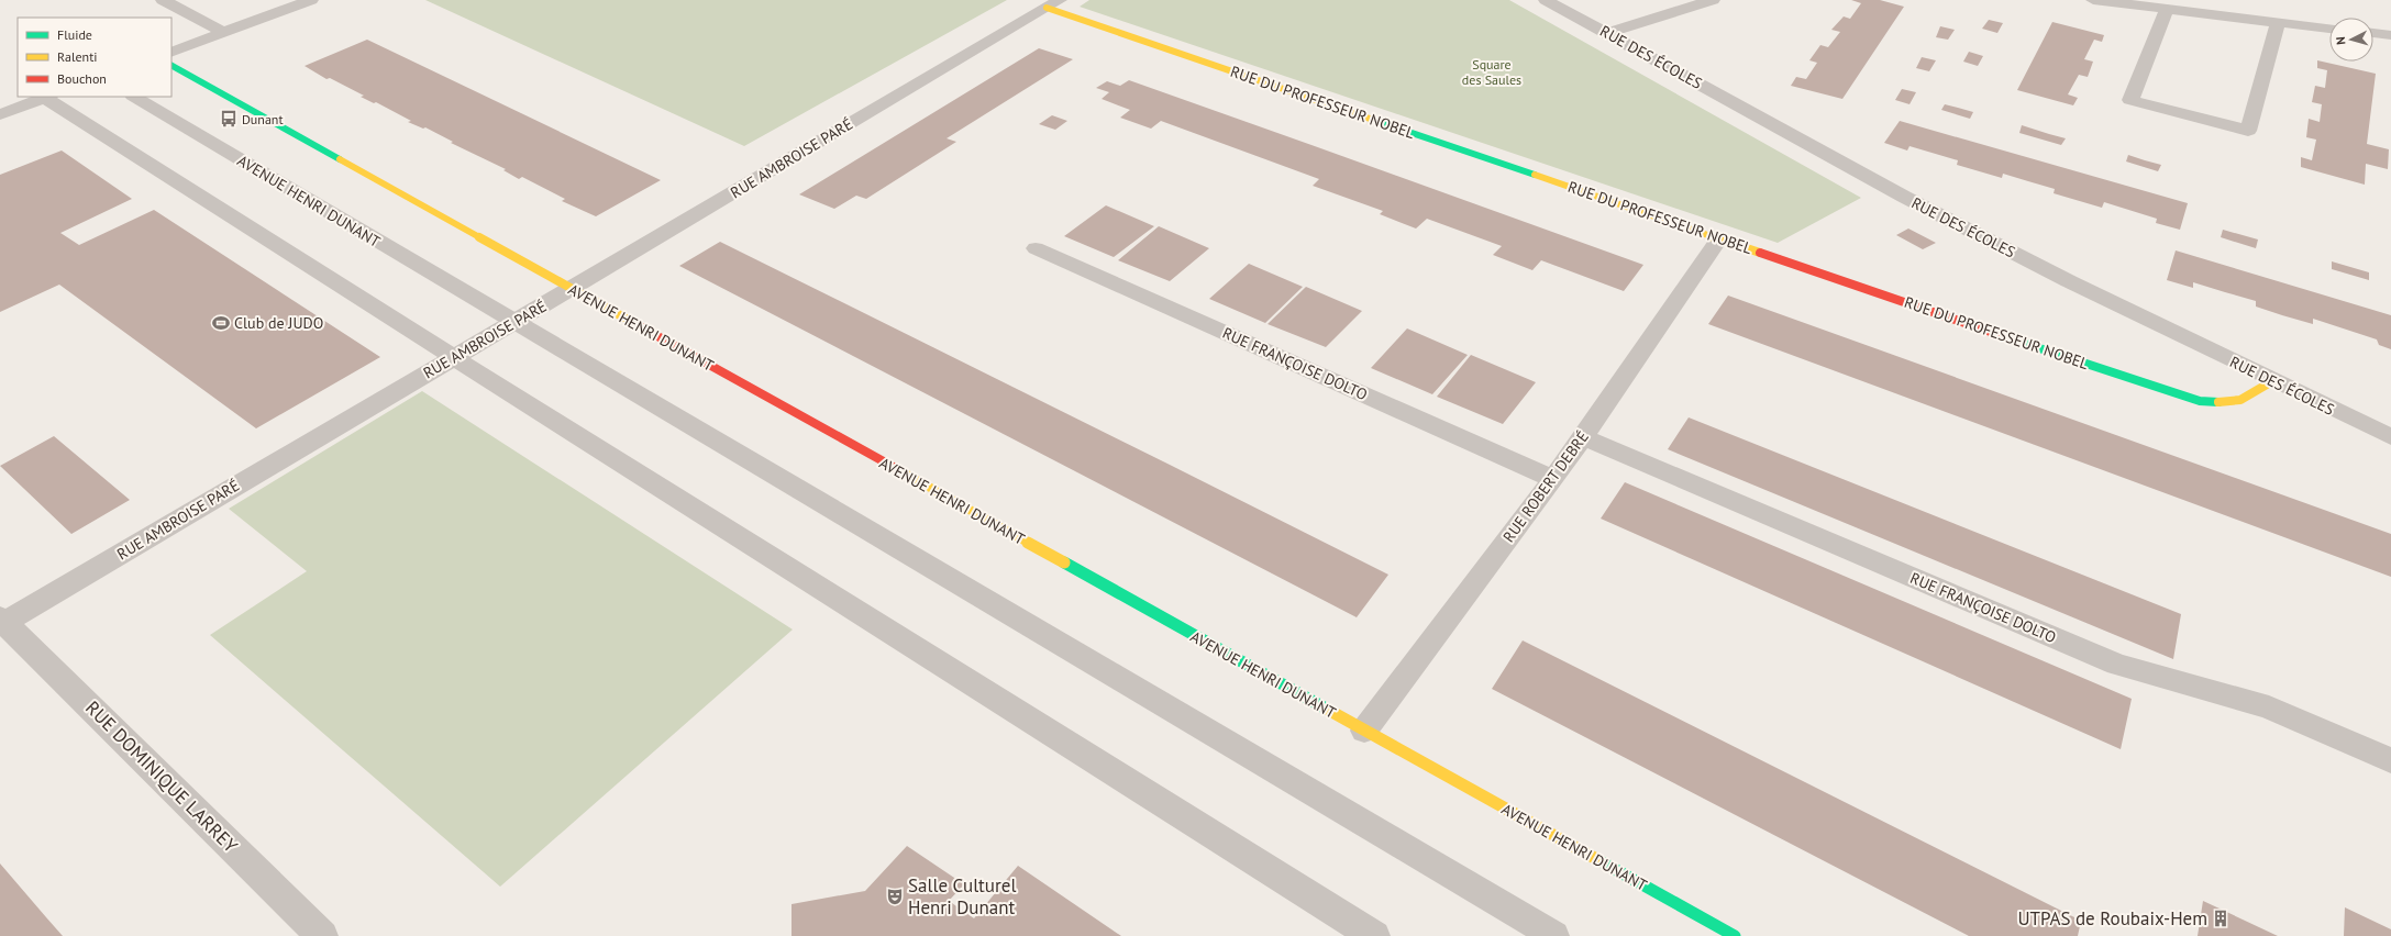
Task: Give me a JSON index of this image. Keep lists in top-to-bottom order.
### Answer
{
  "streets": {
    "street": [
      "RUE DES ÉCOLES",
      "RUE DU PROFESSEUR NOBEL",
      "RUE AMBROISE PARÉ",
      "AVENUE HENRI DUNANT",
      "RUE FRANÇOISE DOLTO",
      "RUE ROBERT DEBRÉ",
      "RUE DOMINIQUE LARREY"
    ]
  },
  "crossings": [
    ["RUE DES ÉCOLES", "RUE DU PROFESSEUR NOBEL"],
    ["RUE DU PROFESSEUR NOBEL", "RUE AMBROISE PARÉ"],
    ["RUE DU PROFESSEUR NOBEL", "RUE ROBERT DEBRÉ"],
    ["RUE AMBROISE PARÉ", "AVENUE HENRI DUNANT"],
    ["RUE AMBROISE PARÉ", "RUE DOMINIQUE LARREY"],
    ["AVENUE HENRI DUNANT", "RUE ROBERT DEBRÉ"],
    ["RUE FRANÇOISE DOLTO", "RUE ROBERT DEBRÉ"]
  ],
  "parks": ["Square des Saules"],
  "places": {
    "bus stop": ["Dunant"],
    "sports": ["Club de JUDO"],
    "theatre": ["Salle Culturel Henri Dunant"],
    "building": ["UTPAS de Roubaix-Hem"]
  },
  "legend": ["Fluide", "Ralenti", "Bouchon"],
  "north": "left"
}
